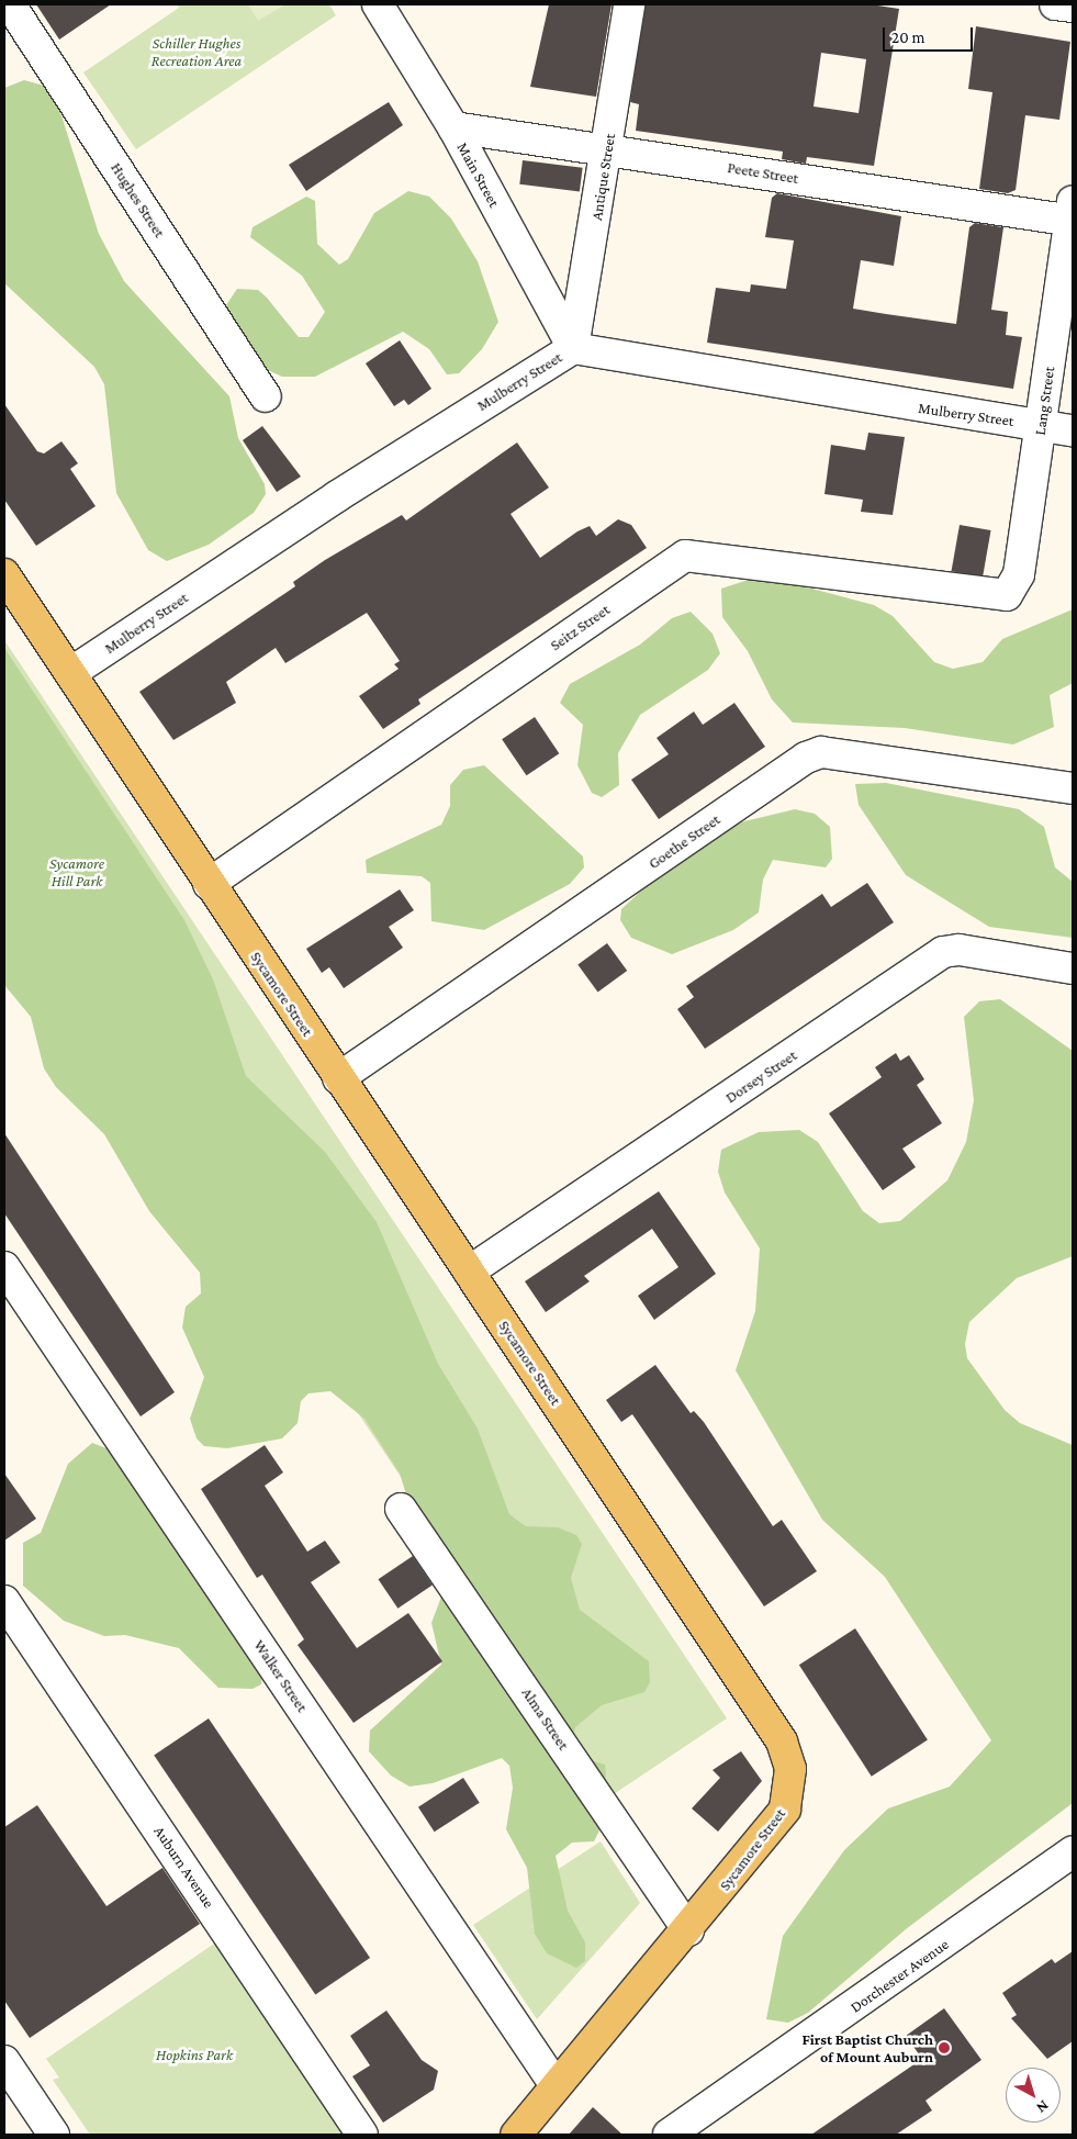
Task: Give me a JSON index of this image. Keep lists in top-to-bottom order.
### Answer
{
  "streets": {
    "main road": ["Sycamore Street"],
    "street": [
      "Peete Street",
      "Main Street",
      "Antique Street",
      "Hughes Street",
      "Mulberry Street",
      "Lang Street",
      "Seitz Street",
      "Goethe Street",
      "Dorsey Street",
      "Walker Street",
      "Alma Street",
      "Auburn Avenue",
      "Dorchester Avenue"
    ]
  },
  "crossings": [
    ["Peete Street", "Main Street"],
    ["Peete Street", "Antique Street"],
    ["Peete Street", "Lang Street"],
    ["Main Street", "Antique Street"],
    ["Main Street", "Mulberry Street"],
    ["Antique Street", "Mulberry Street"],
    ["Mulberry Street", "Lang Street"],
    ["Mulberry Street", "Sycamore Street"],
    ["Lang Street", "Seitz Street"],
    ["Seitz Street", "Sycamore Street"],
    ["Goethe Street", "Sycamore Street"],
    ["Sycamore Street", "Dorsey Street"],
    ["Sycamore Street", "Walker Street"],
    ["Sycamore Street", "Alma Street"]
  ],
  "parks": ["Schiller Hughes Recreation Area", "Sycamore Hill Park", "Hopkins Park"],
  "places": ["First Baptist Church of Mount Auburn"],
  "scale_bar": "20 m",
  "north": "bottom right"
}
